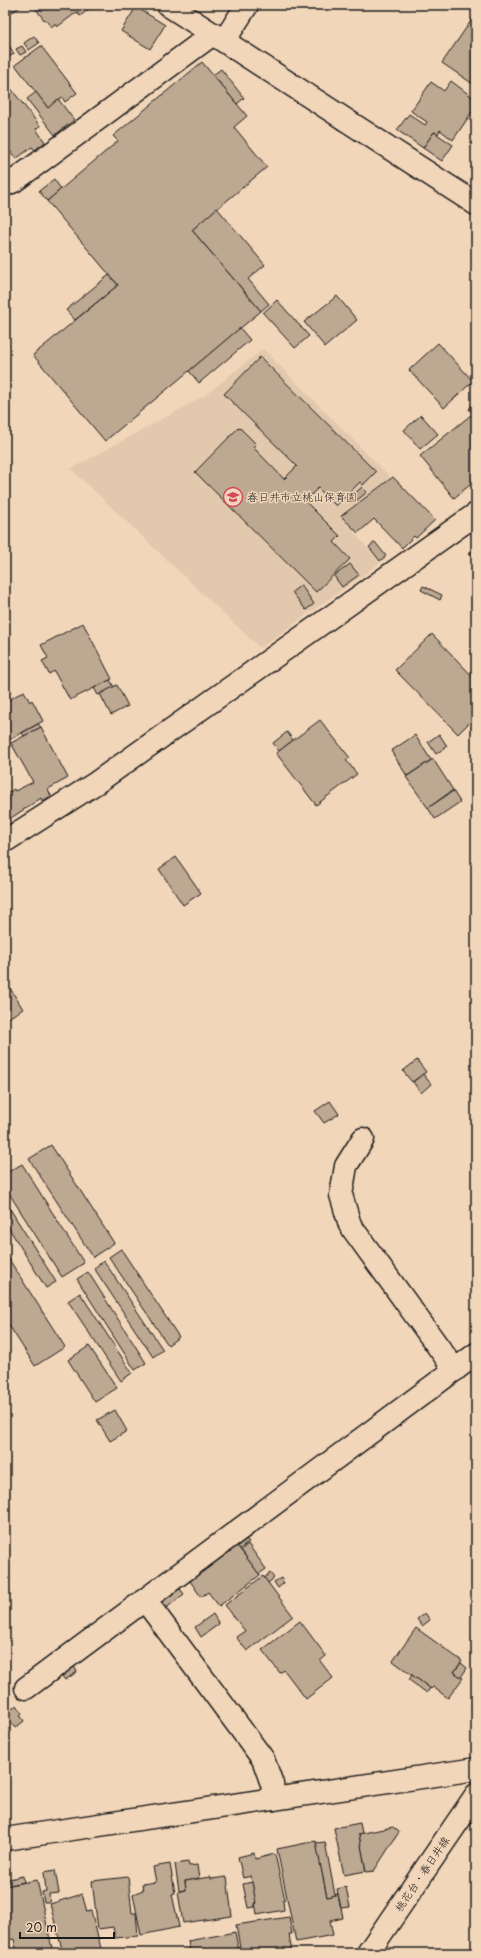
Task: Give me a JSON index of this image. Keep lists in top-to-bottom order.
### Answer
{
  "streets": {
    "street": ["桃花台・春日井線"]
  },
  "places": {
    "school or university": ["春日井市立桃山保育園"]
  },
  "scale_bar": "20 m"
}
